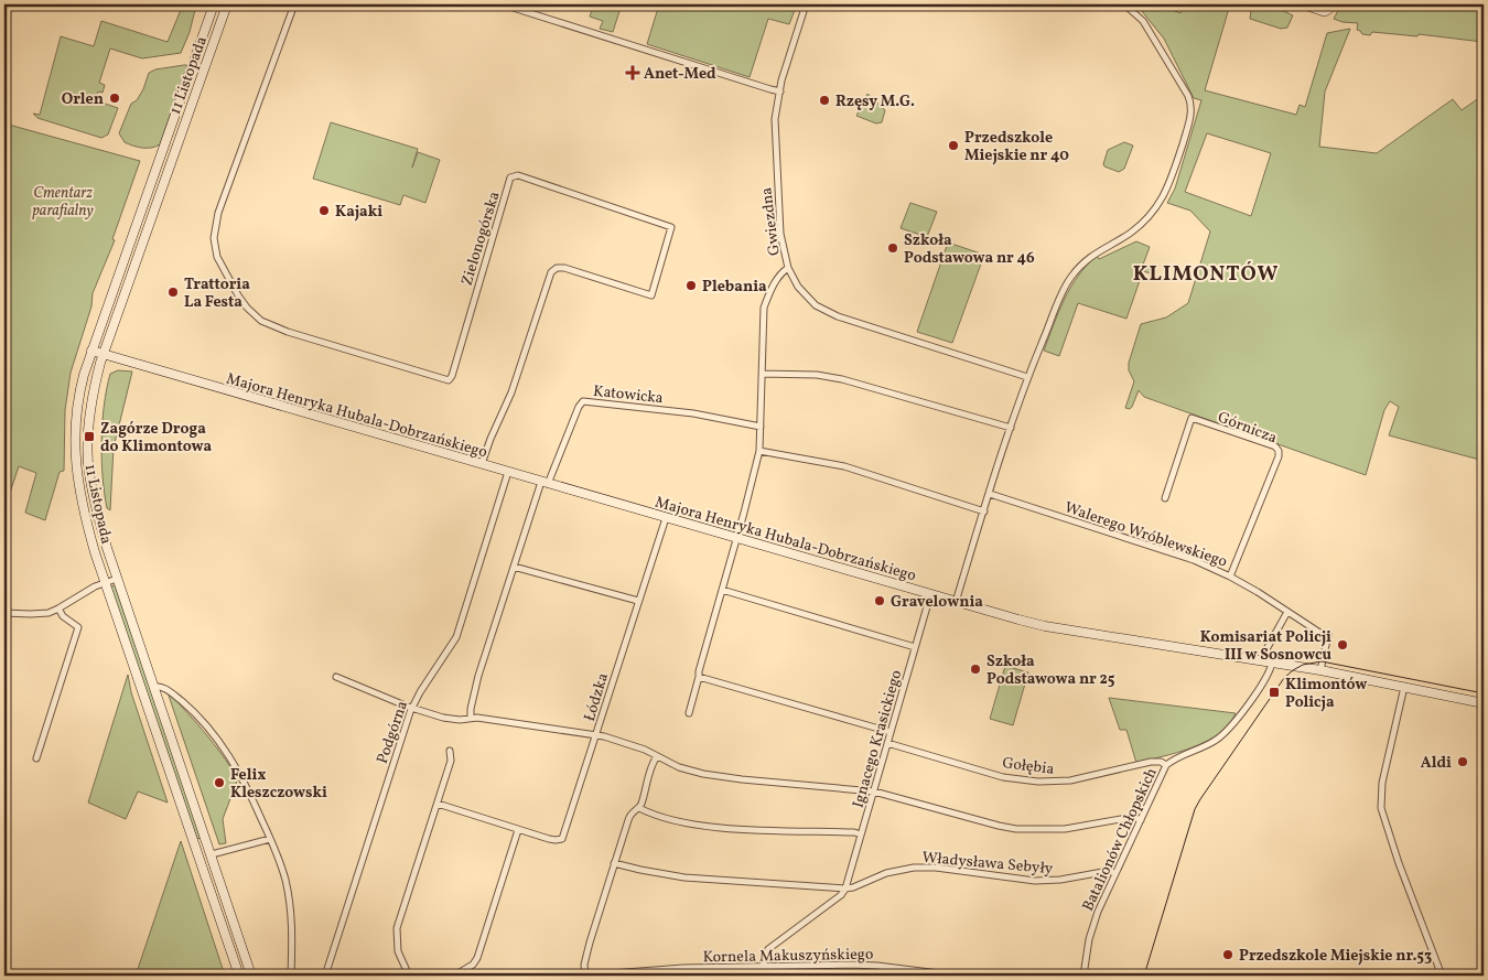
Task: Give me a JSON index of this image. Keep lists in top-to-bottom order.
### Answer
{
  "streets": {
    "main road": ["11 Listopada", "Majora Henryka Hubala-Dobrzańskiego"],
    "street": [
      "Gwiezdna",
      "Zielonogórska",
      "Katowicka",
      "Górnicza",
      "Walerego Wróblewskiego",
      "Łódzka",
      "Podgórna",
      "Ignacego Krasickiego",
      "Gołębia",
      "Batalionów Chłopskich",
      "Władysława Sebyły",
      "Kornela Makuszyńskiego"
    ]
  },
  "crossings": [
    ["11 Listopada", "Majora Henryka Hubala-Dobrzańskiego"],
    ["Zielonogórska", "Majora Henryka Hubala-Dobrzańskiego"],
    ["Katowicka", "Majora Henryka Hubala-Dobrzańskiego"],
    ["Majora Henryka Hubala-Dobrzańskiego", "Walerego Wróblewskiego"],
    ["Majora Henryka Hubala-Dobrzańskiego", "Łódzka"],
    ["Majora Henryka Hubala-Dobrzańskiego", "Podgórna"],
    ["Majora Henryka Hubala-Dobrzańskiego", "Ignacego Krasickiego"],
    ["Majora Henryka Hubala-Dobrzańskiego", "Batalionów Chłopskich"],
    ["Górnicza", "Walerego Wróblewskiego"],
    ["Ignacego Krasickiego", "Gołębia"],
    ["Ignacego Krasickiego", "Władysława Sebyły"],
    ["Gołębia", "Batalionów Chłopskich"],
    ["Batalionów Chłopskich", "Władysława Sebyły"],
    ["Władysława Sebyły", "Kornela Makuszyńskiego"]
  ],
  "districts": ["KLIMONTÓW"],
  "parks": ["Cmentarz parafialny"],
  "places": {
    "health": ["Anet-Med"],
    "other": [
      "Orlen",
      "Rzęsy M.G.",
      "Przedszkole Miejskie nr 40",
      "Kajaki",
      "Szkoła Podstawowa nr 46",
      "Plebania",
      "Trattoria La Festa",
      "Gravelownia",
      "Komisariat Policji III w Sosnowcu",
      "Szkoła Podstawowa nr 25",
      "Aldi",
      "Felix Kleszczowski",
      "Przedszkole Miejskie nr.53"
    ],
    "transit": ["Zagórze Droga do Klimontowa", "Klimontów Policja"]
  }
}
